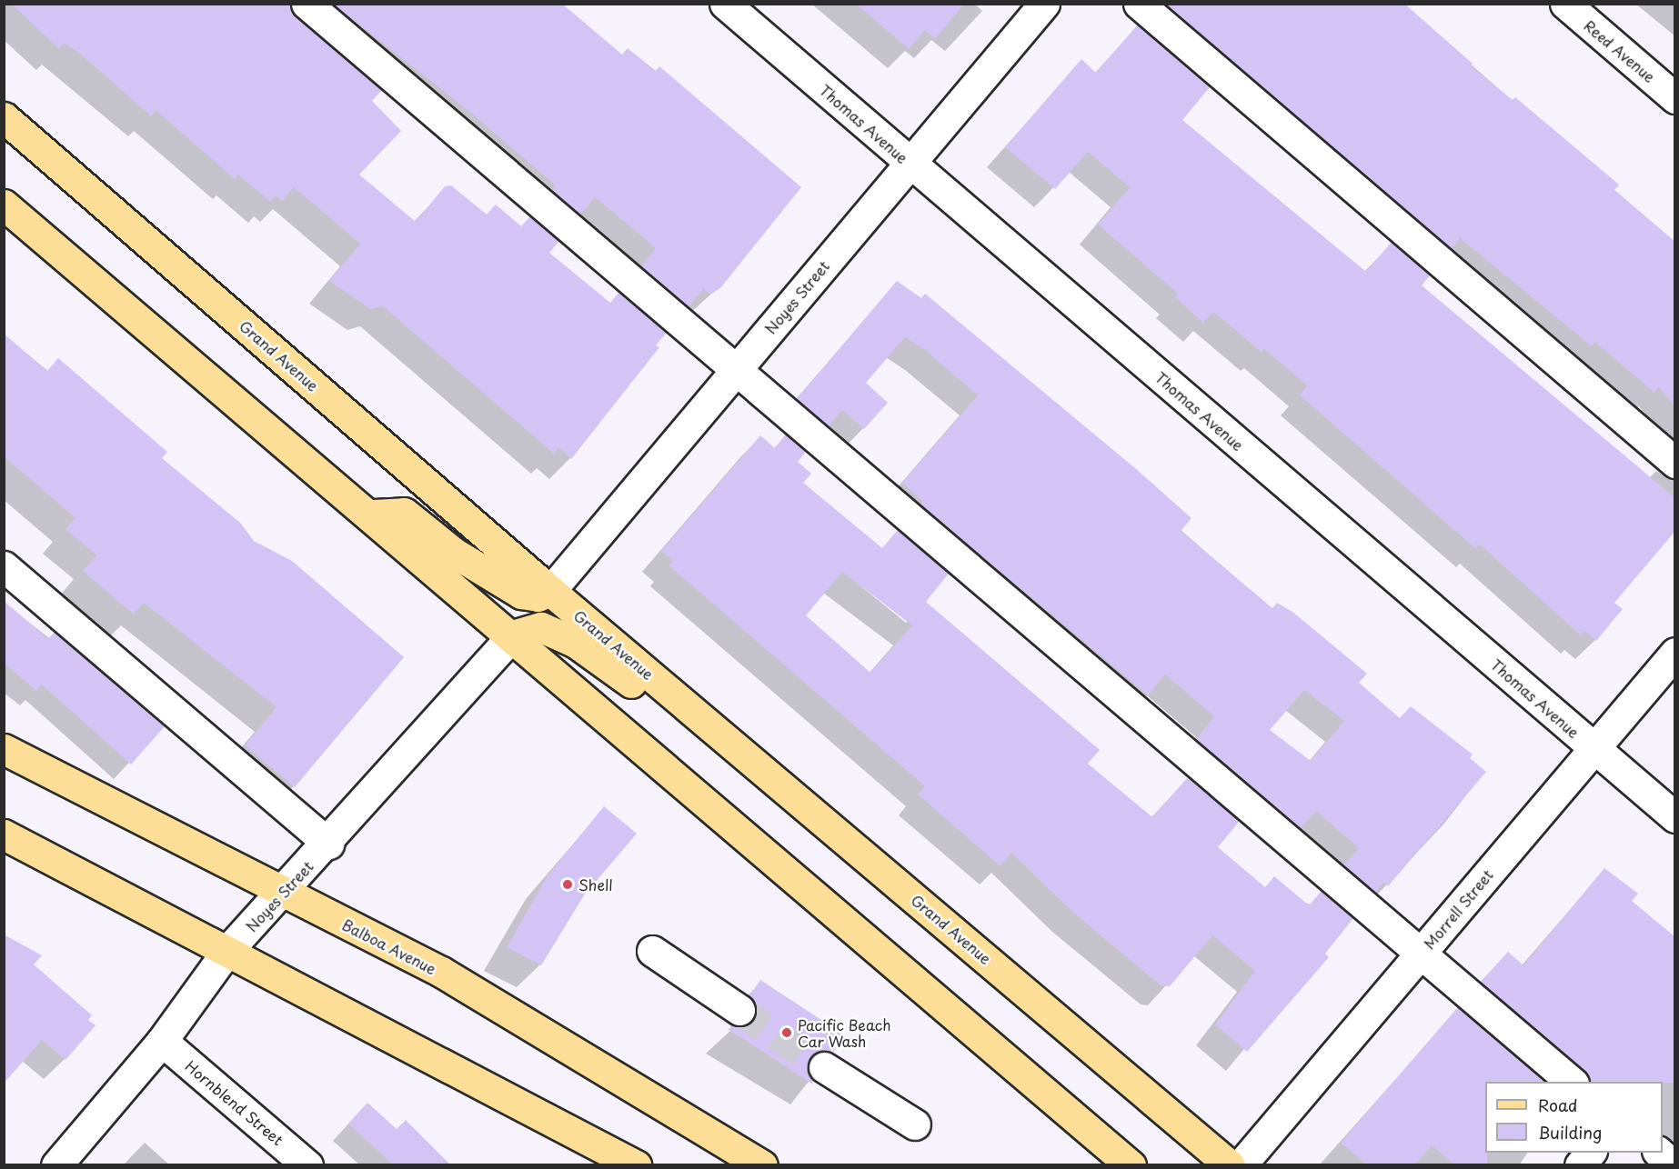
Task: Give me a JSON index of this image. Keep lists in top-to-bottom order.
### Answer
{
  "streets": {
    "main road": ["Grand Avenue", "Balboa Avenue"],
    "street": [
      "Reed Avenue",
      "Thomas Avenue",
      "Noyes Street",
      "Morrell Street",
      "Hornblend Street"
    ]
  },
  "crossings": [
    ["Thomas Avenue", "Noyes Street"],
    ["Thomas Avenue", "Morrell Street"],
    ["Noyes Street", "Grand Avenue"],
    ["Noyes Street", "Balboa Avenue"],
    ["Noyes Street", "Hornblend Street"]
  ],
  "places": ["Shell", "Pacific Beach Car Wash"],
  "legend": ["Road", "Building"]
}
